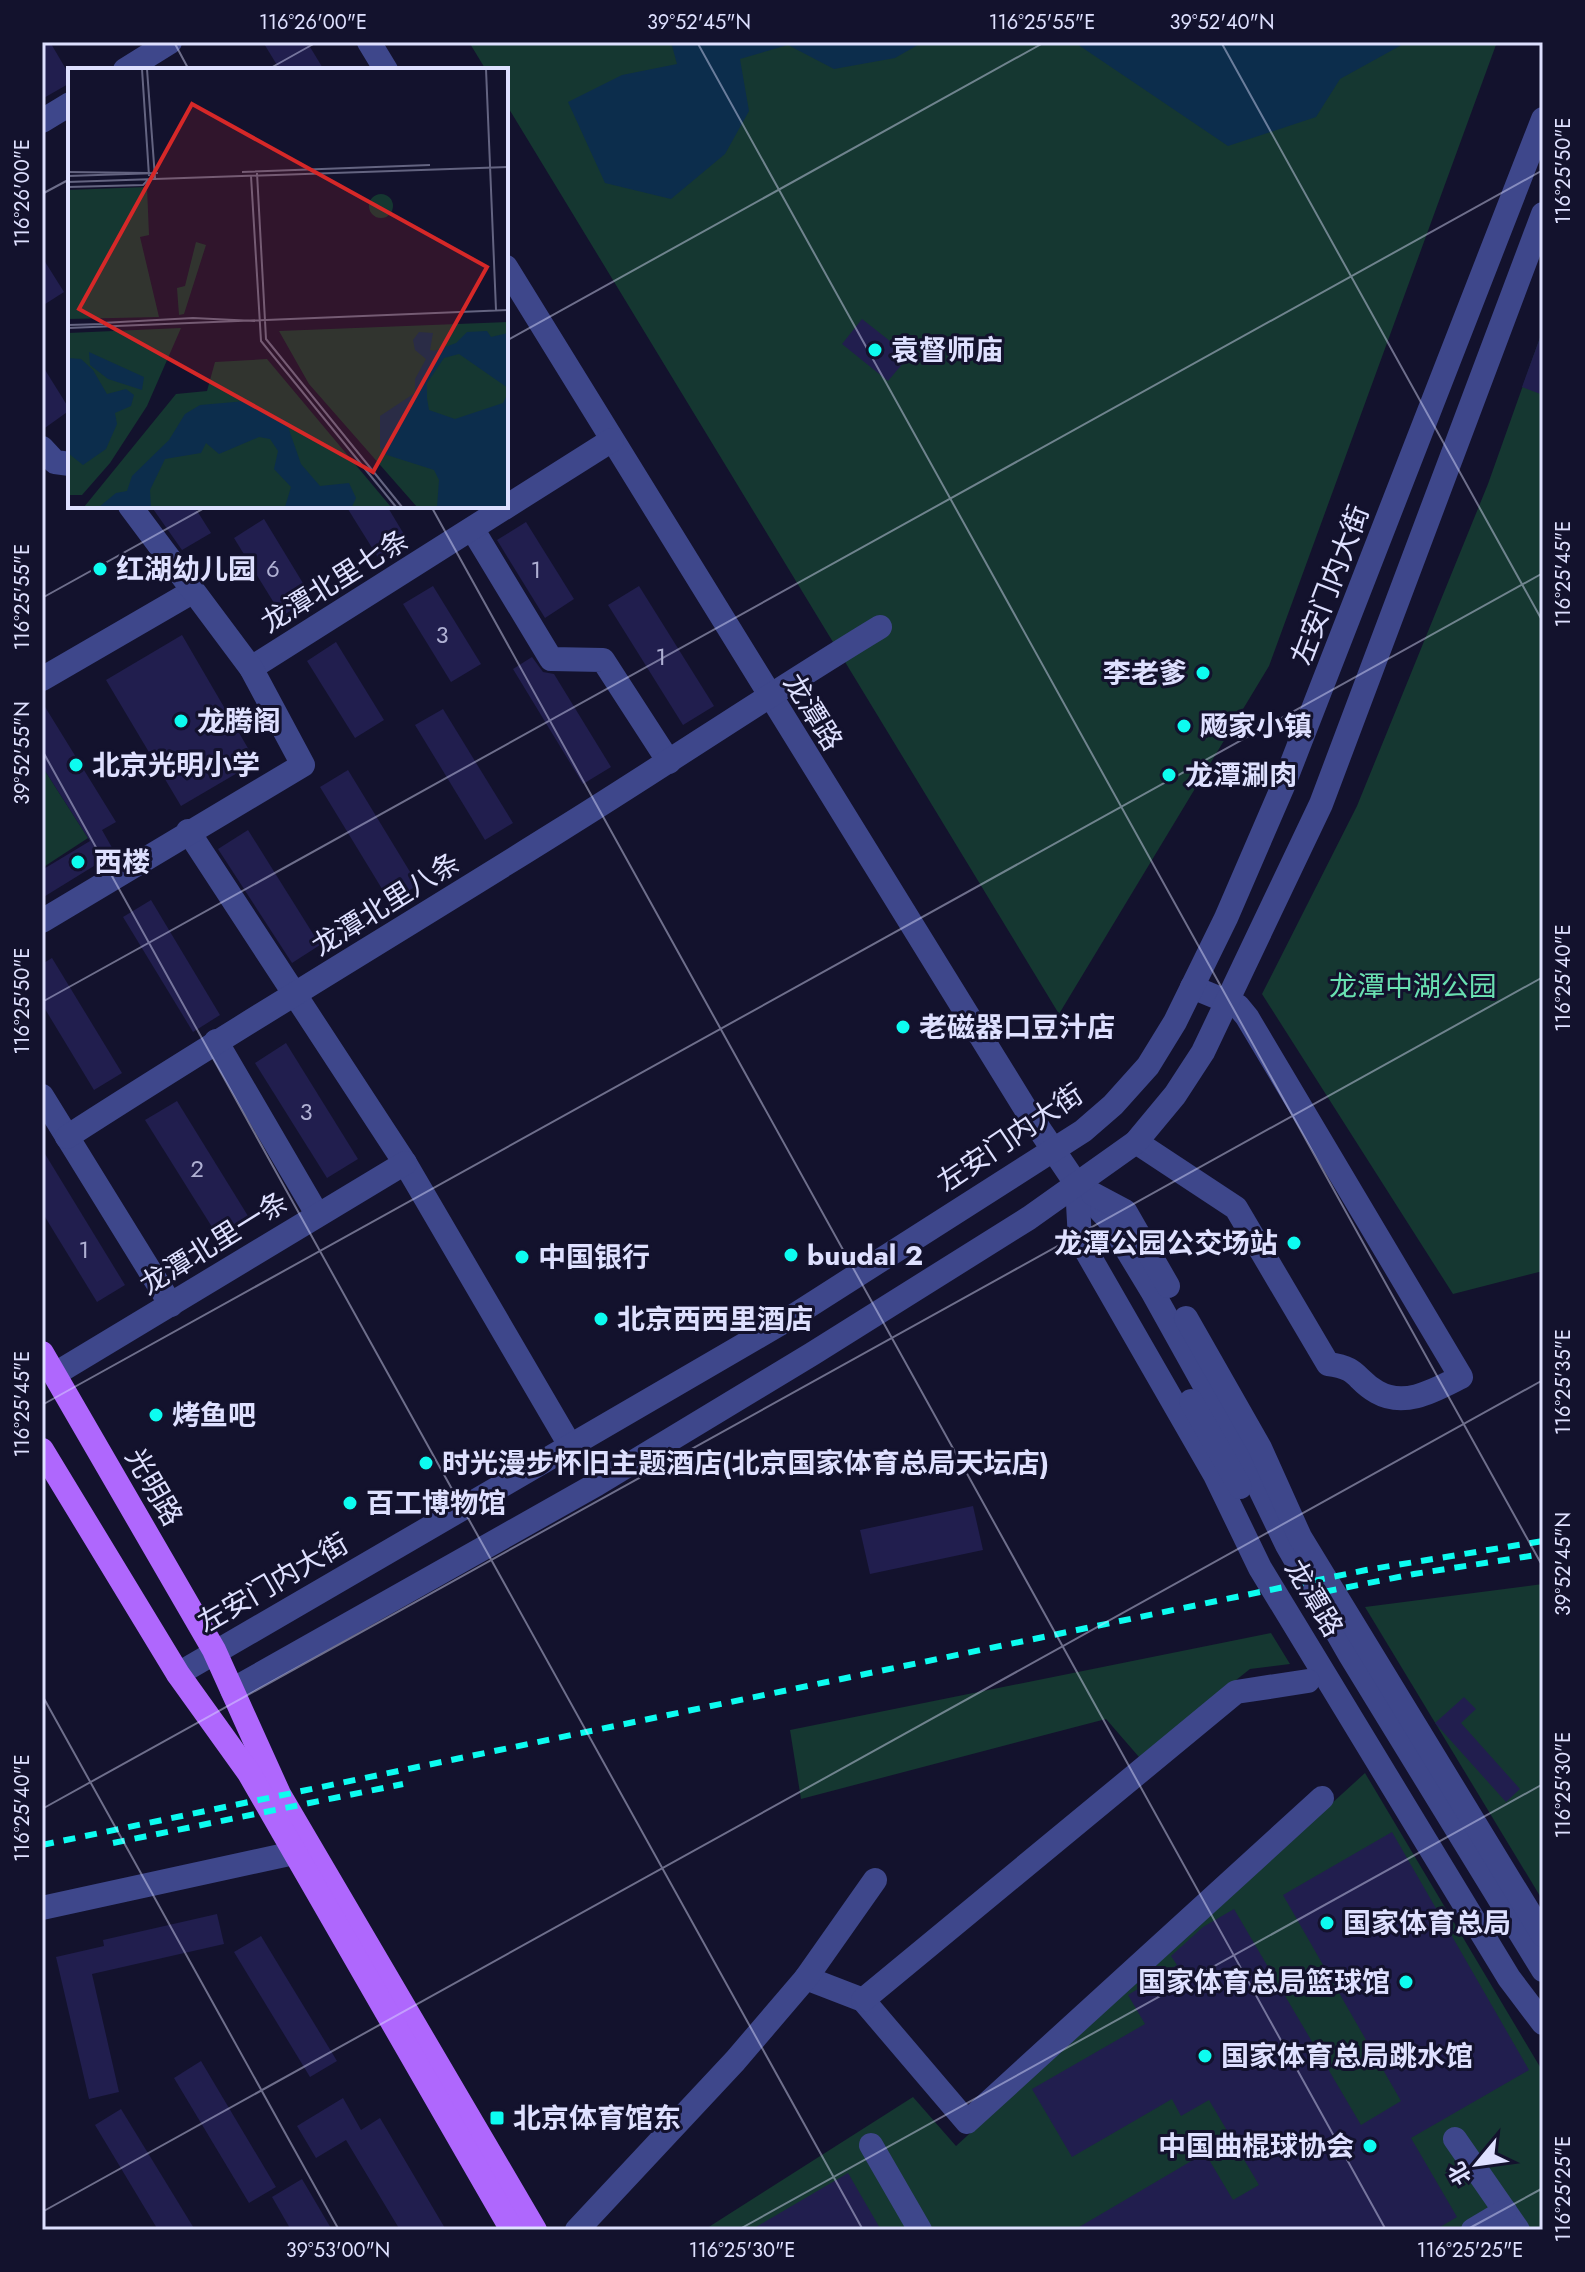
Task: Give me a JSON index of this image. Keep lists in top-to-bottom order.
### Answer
{
  "streets": {
    "main road": ["光明路"],
    "street": [
      "龙潭北里七条",
      "左安门内大街",
      "龙潭路",
      "龙潭北里八条",
      "龙潭北里一条"
    ]
  },
  "crossings": [
    ["龙潭北里七条", "龙潭路"],
    ["左安门内大街", "龙潭路"],
    ["左安门内大街", "光明路"],
    ["龙潭路", "龙潭北里八条"],
    ["龙潭北里一条", "光明路"]
  ],
  "parks": ["龙潭中湖公园"],
  "places": {
    "other": [
      "袁督师庙",
      "红湖幼儿园",
      "李老爹",
      "龙腾阁",
      "飏家小镇",
      "北京光明小学",
      "龙潭涮肉",
      "西楼",
      "老磁器口豆汁店",
      "龙潭公园公交场站",
      "buudal 2",
      "中国银行",
      "北京西西里酒店",
      "烤鱼吧",
      "时光漫步怀旧主题酒店(北京国家体育总局天坛店)",
      "百工博物馆",
      "国家体育总局",
      "国家体育总局篮球馆",
      "国家体育总局跳水馆",
      "中国曲棍球协会"
    ],
    "transit": ["北京体育馆东"]
  },
  "house_numbers": [
    "6",
    "1",
    "3",
    "1",
    "3",
    "2",
    "1"
  ],
  "north": "bottom left",
  "coordinates": [
    "116°26'00\"E",
    "39°52'45\"N",
    "116°25'55\"E",
    "39°52'40\"N",
    "116°25'50\"E",
    "116°25'45\"E",
    "39°52'55\"N",
    "116°25'40\"E",
    "116°25'35\"E",
    "116°25'30\"E",
    "116°25'25\"E",
    "39°53'00\"N"
  ]
}
